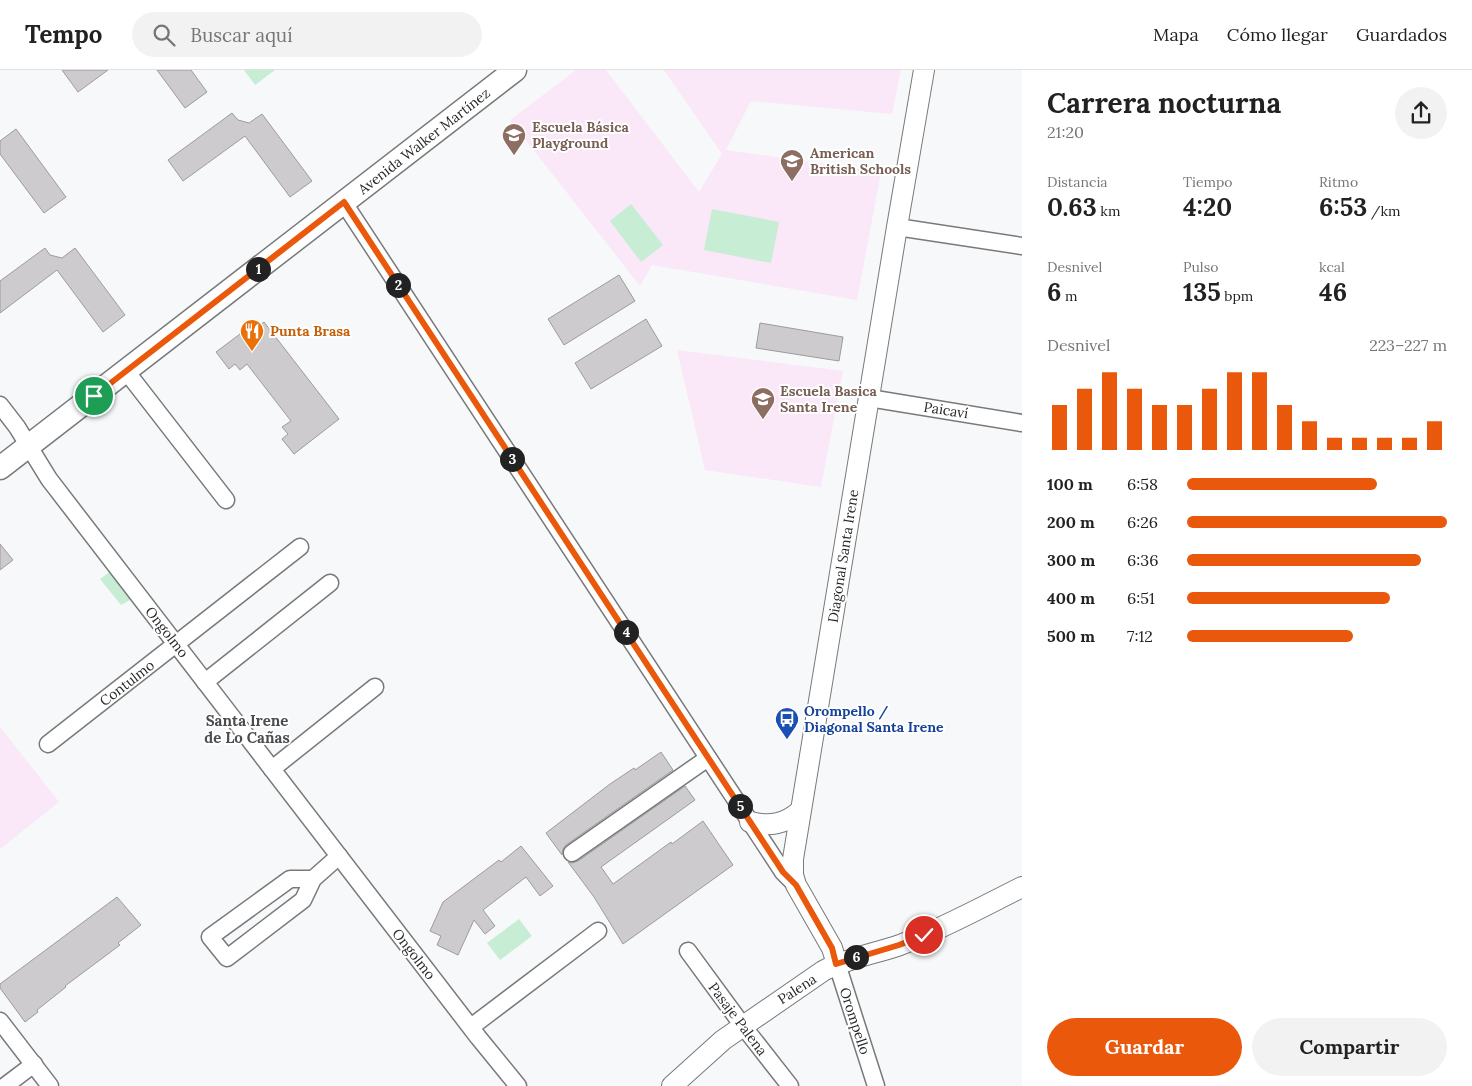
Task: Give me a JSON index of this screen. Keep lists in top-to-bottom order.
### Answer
{
  "streets": {
    "main road": ["Avenida Walker Martínez"],
    "street": [
      "Paicaví",
      "Diagonal Santa Irene",
      "Ongolmo",
      "Contulmo",
      "Palena",
      "Pasaje Palena",
      "Orompello"
    ]
  },
  "crossings": [
    ["Avenida Walker Martínez", "Ongolmo"],
    ["Avenida Walker Martínez", "Orompello"],
    ["Paicaví", "Diagonal Santa Irene"],
    ["Diagonal Santa Irene", "Orompello"],
    ["Ongolmo", "Contulmo"],
    ["Palena", "Pasaje Palena"],
    ["Palena", "Orompello"]
  ],
  "districts": ["Santa Irene de Lo Cañas"],
  "places": {
    "school or university": ["Escuela Básica Playground", "American British Schools", "Escuela Basica Santa Irene"],
    "restaurant": ["Punta Brasa"],
    "bus stop": ["Orompello / Diagonal Santa Irene"]
  },
  "page": {
    "header": "Tempo",
    "search": "Buscar aquí",
    "nav": ["Mapa", "Cómo llegar", "Guardados"],
    "heading": ["Carrera nocturna", "21:20"],
    "stats": [
      ["Distancia", "0.63 km"],
      ["Tiempo", "4:20"],
      ["Ritmo", "6:53 /km"],
      ["Desnivel", "6 m"],
      ["Pulso", "135 bpm"],
      ["kcal", "46"]
    ],
    "pins": [
      "1",
      "2",
      "3",
      "4",
      "5",
      "6"
    ],
    "chart": ["Desnivel", "223–227 m"],
    "list": [
      {
        "name": "100 m",
        "note": "6:58"
      },
      {
        "name": "200 m",
        "note": "6:26"
      },
      {
        "name": "300 m",
        "note": "6:36"
      },
      {
        "name": "400 m",
        "note": "6:51"
      },
      {
        "name": "500 m",
        "note": "7:12"
      }
    ],
    "buttons": ["Guardar", "Compartir"]
  }
}
